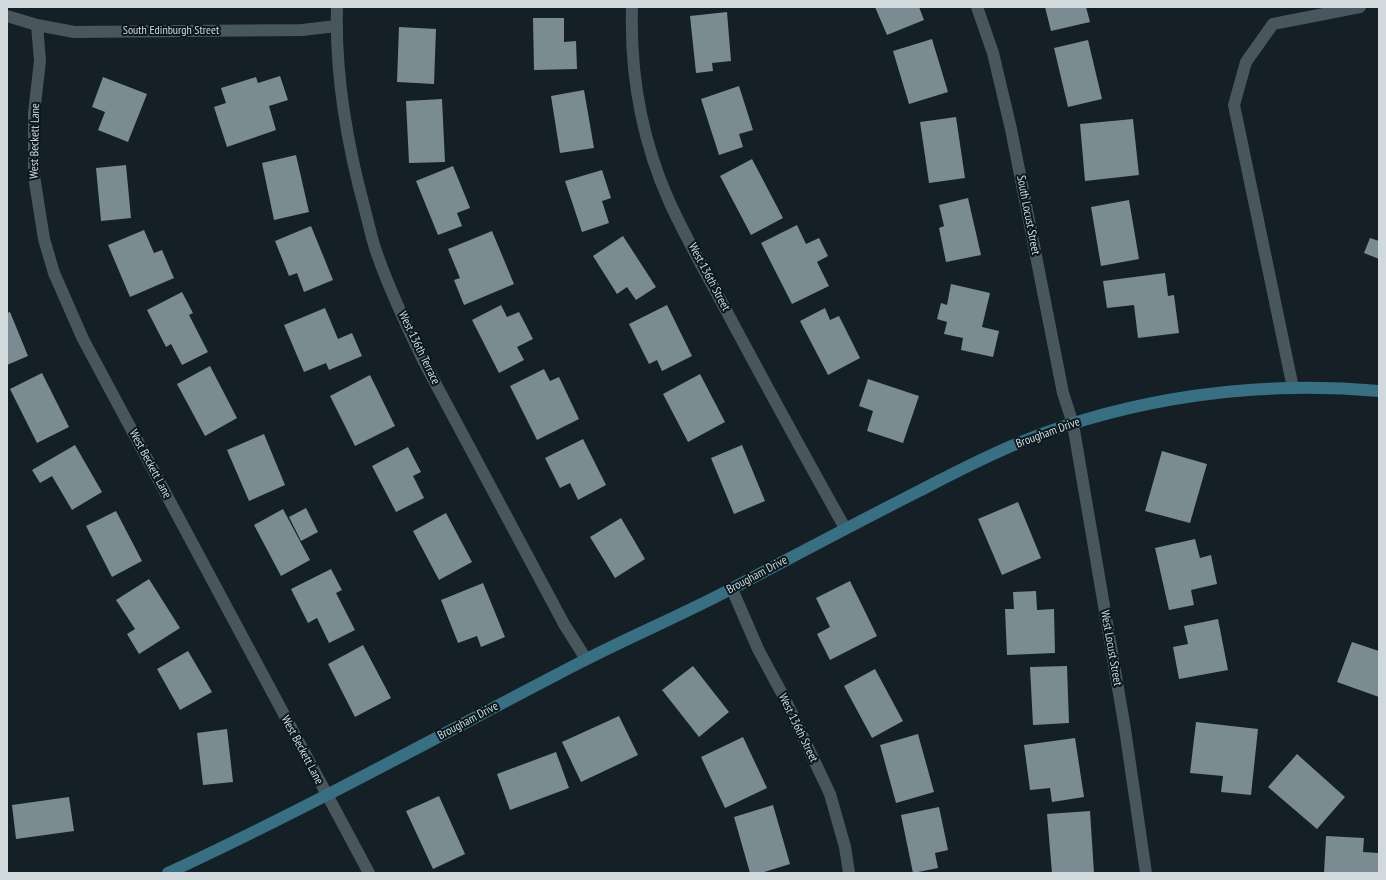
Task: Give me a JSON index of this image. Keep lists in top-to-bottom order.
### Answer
{
  "streets": {
    "street": [
      "South Edinburgh Street",
      "West Beckett Lane",
      "South Locust Street",
      "West 136th Street",
      "West 136th Terrace",
      "Brougham Drive",
      "West Locust Street"
    ]
  },
  "crossings": [
    ["South Edinburgh Street", "West Beckett Lane"],
    ["South Edinburgh Street", "West 136th Terrace"],
    ["West Beckett Lane", "Brougham Drive"],
    ["South Locust Street", "Brougham Drive"],
    ["South Locust Street", "West Locust Street"],
    ["West 136th Street", "Brougham Drive"],
    ["West 136th Terrace", "Brougham Drive"],
    ["Brougham Drive", "West Locust Street"]
  ]
}
